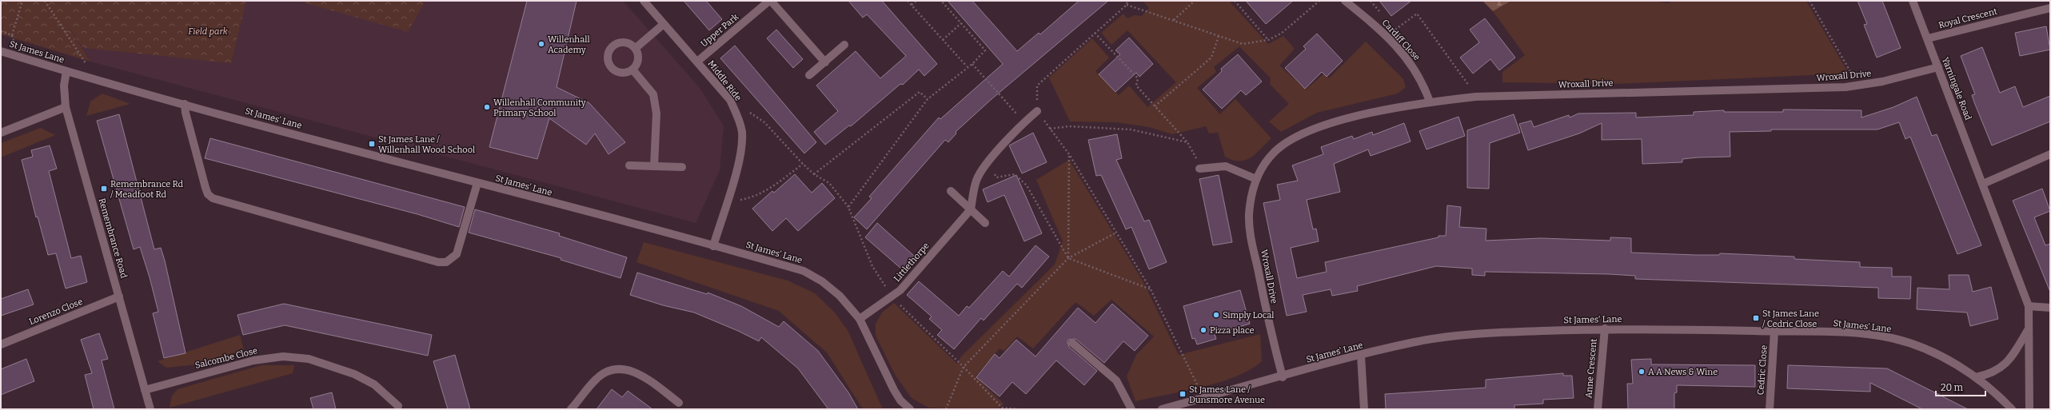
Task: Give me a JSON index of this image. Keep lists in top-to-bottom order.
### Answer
{
  "streets": {
    "street": [
      "Royal Crescent",
      "Upper Park",
      "Cardiff Close",
      "St James Lane",
      "Wroxall Drive",
      "Middle Ride",
      "Yarningale Road",
      "St James' Lane",
      "Remembrance Road",
      "Littlethorpe",
      "Lorenzo Close",
      "Salcombe Close",
      "Anne Crescent",
      "Cedric Close"
    ]
  },
  "crossings": [
    ["Royal Crescent", "Yarningale Road"],
    ["Upper Park", "Middle Ride"],
    ["Cardiff Close", "Wroxall Drive"],
    ["St James Lane", "St James' Lane"],
    ["St James Lane", "Remembrance Road"],
    ["Wroxall Drive", "Yarningale Road"],
    ["Wroxall Drive", "St James' Lane"],
    ["Middle Ride", "St James' Lane"],
    ["St James' Lane", "Remembrance Road"],
    ["St James' Lane", "Littlethorpe"],
    ["St James' Lane", "Anne Crescent"],
    ["St James' Lane", "Cedric Close"],
    ["Remembrance Road", "Lorenzo Close"],
    ["Remembrance Road", "Salcombe Close"]
  ],
  "parks": ["Field park"],
  "places": {
    "other": [
      "Willenhall Academy",
      "Willenhall Community Primary School",
      "Simply Local",
      "Pizza place",
      "A A News & Wine"
    ],
    "transit": [
      "St James Lane / Willenhall Wood School",
      "Remembrance Rd / Meadfoot Rd",
      "St James Lane / Cedric Close",
      "St James Lane / Dunsmore Avenue"
    ]
  },
  "scale_bar": "20 m"
}
